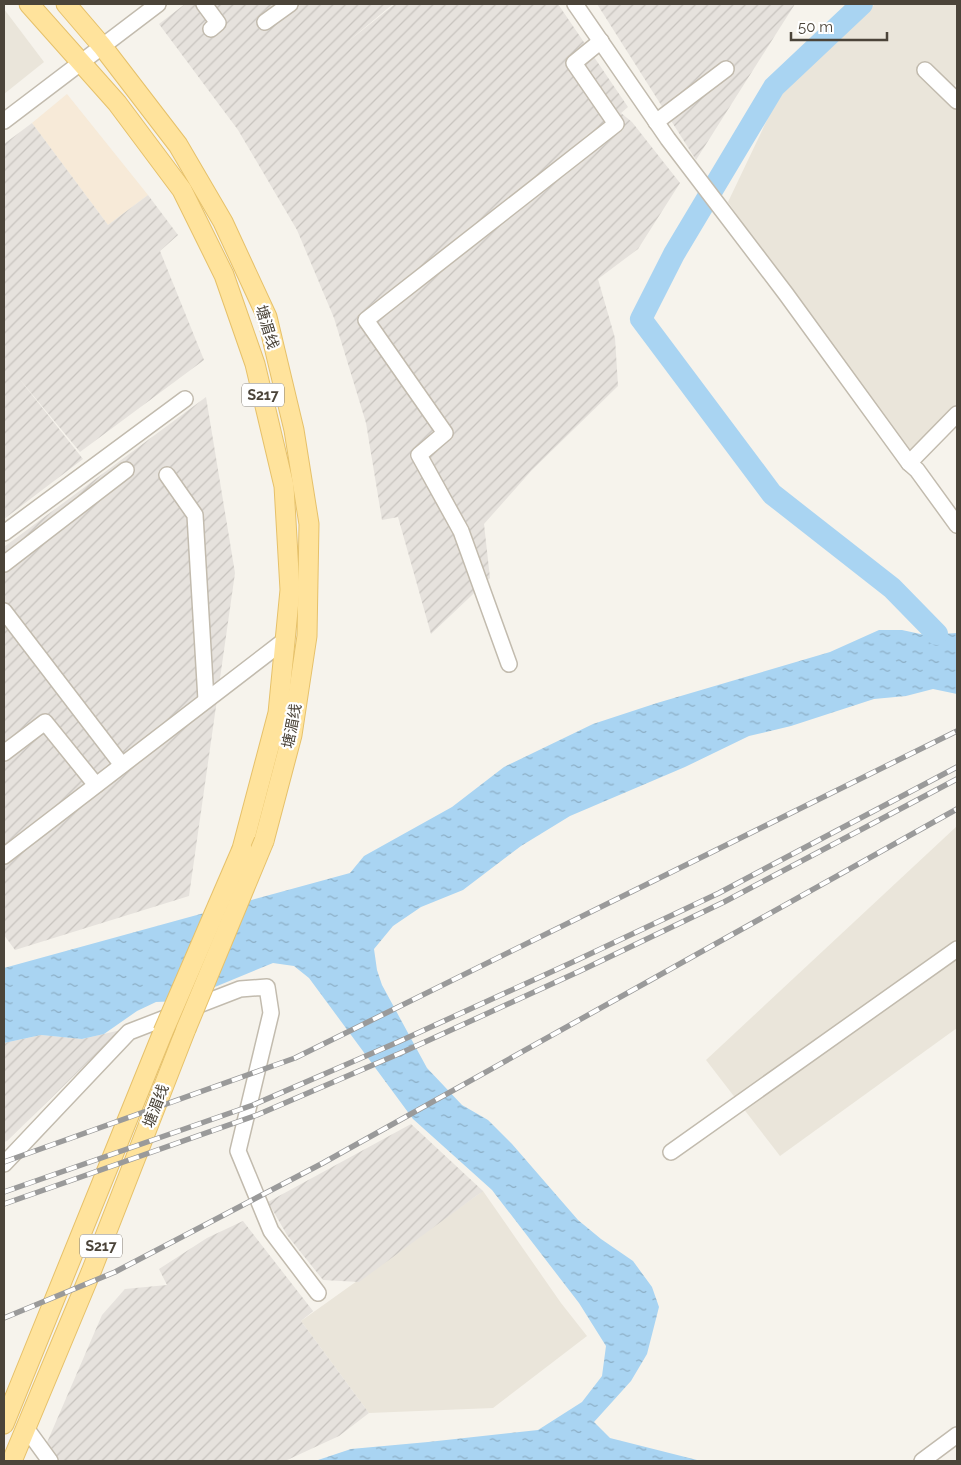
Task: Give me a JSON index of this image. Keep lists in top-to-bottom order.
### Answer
{
  "streets": {
    "main road": ["塘湄线", "S217"]
  },
  "scale_bar": "50 m"
}
